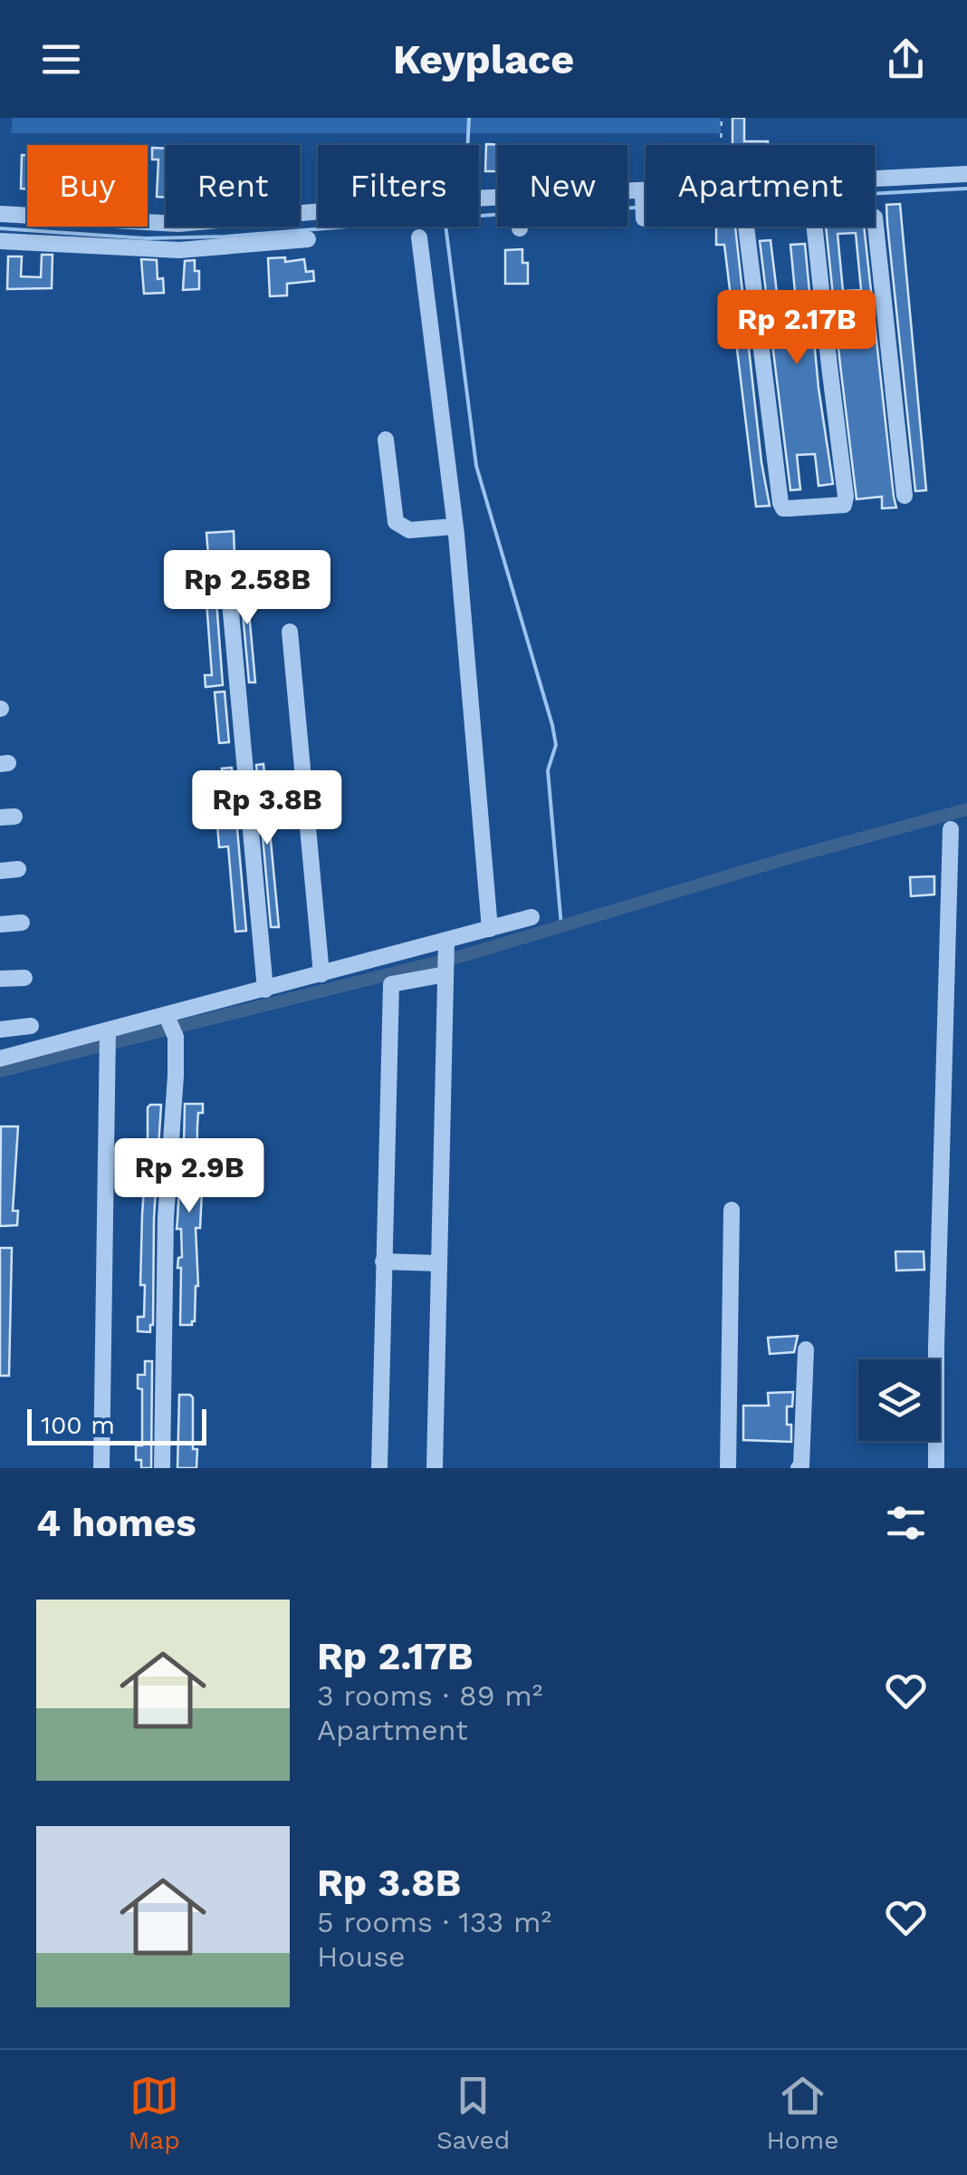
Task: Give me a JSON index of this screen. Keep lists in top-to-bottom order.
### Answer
{
  "scale_bar": "100 m",
  "page": {
    "header": "Keyplace",
    "chip": [
      "Buy",
      "Rent",
      "Filters",
      "New",
      "Apartment"
    ],
    "price": [
      "Rp 2.17B",
      "Rp 2.58B",
      "Rp 3.8B",
      "Rp 2.9B"
    ],
    "scale": "100 m",
    "heading": "4 homes",
    "list": [
      {
        "name": "Rp 2.17B",
        "note": "3 rooms · 89 m² · Apartment"
      },
      {
        "name": "Rp 3.8B",
        "note": "5 rooms · 133 m² · House"
      }
    ],
    "tabs": ["Map", "Saved", "Home"]
  }
}
